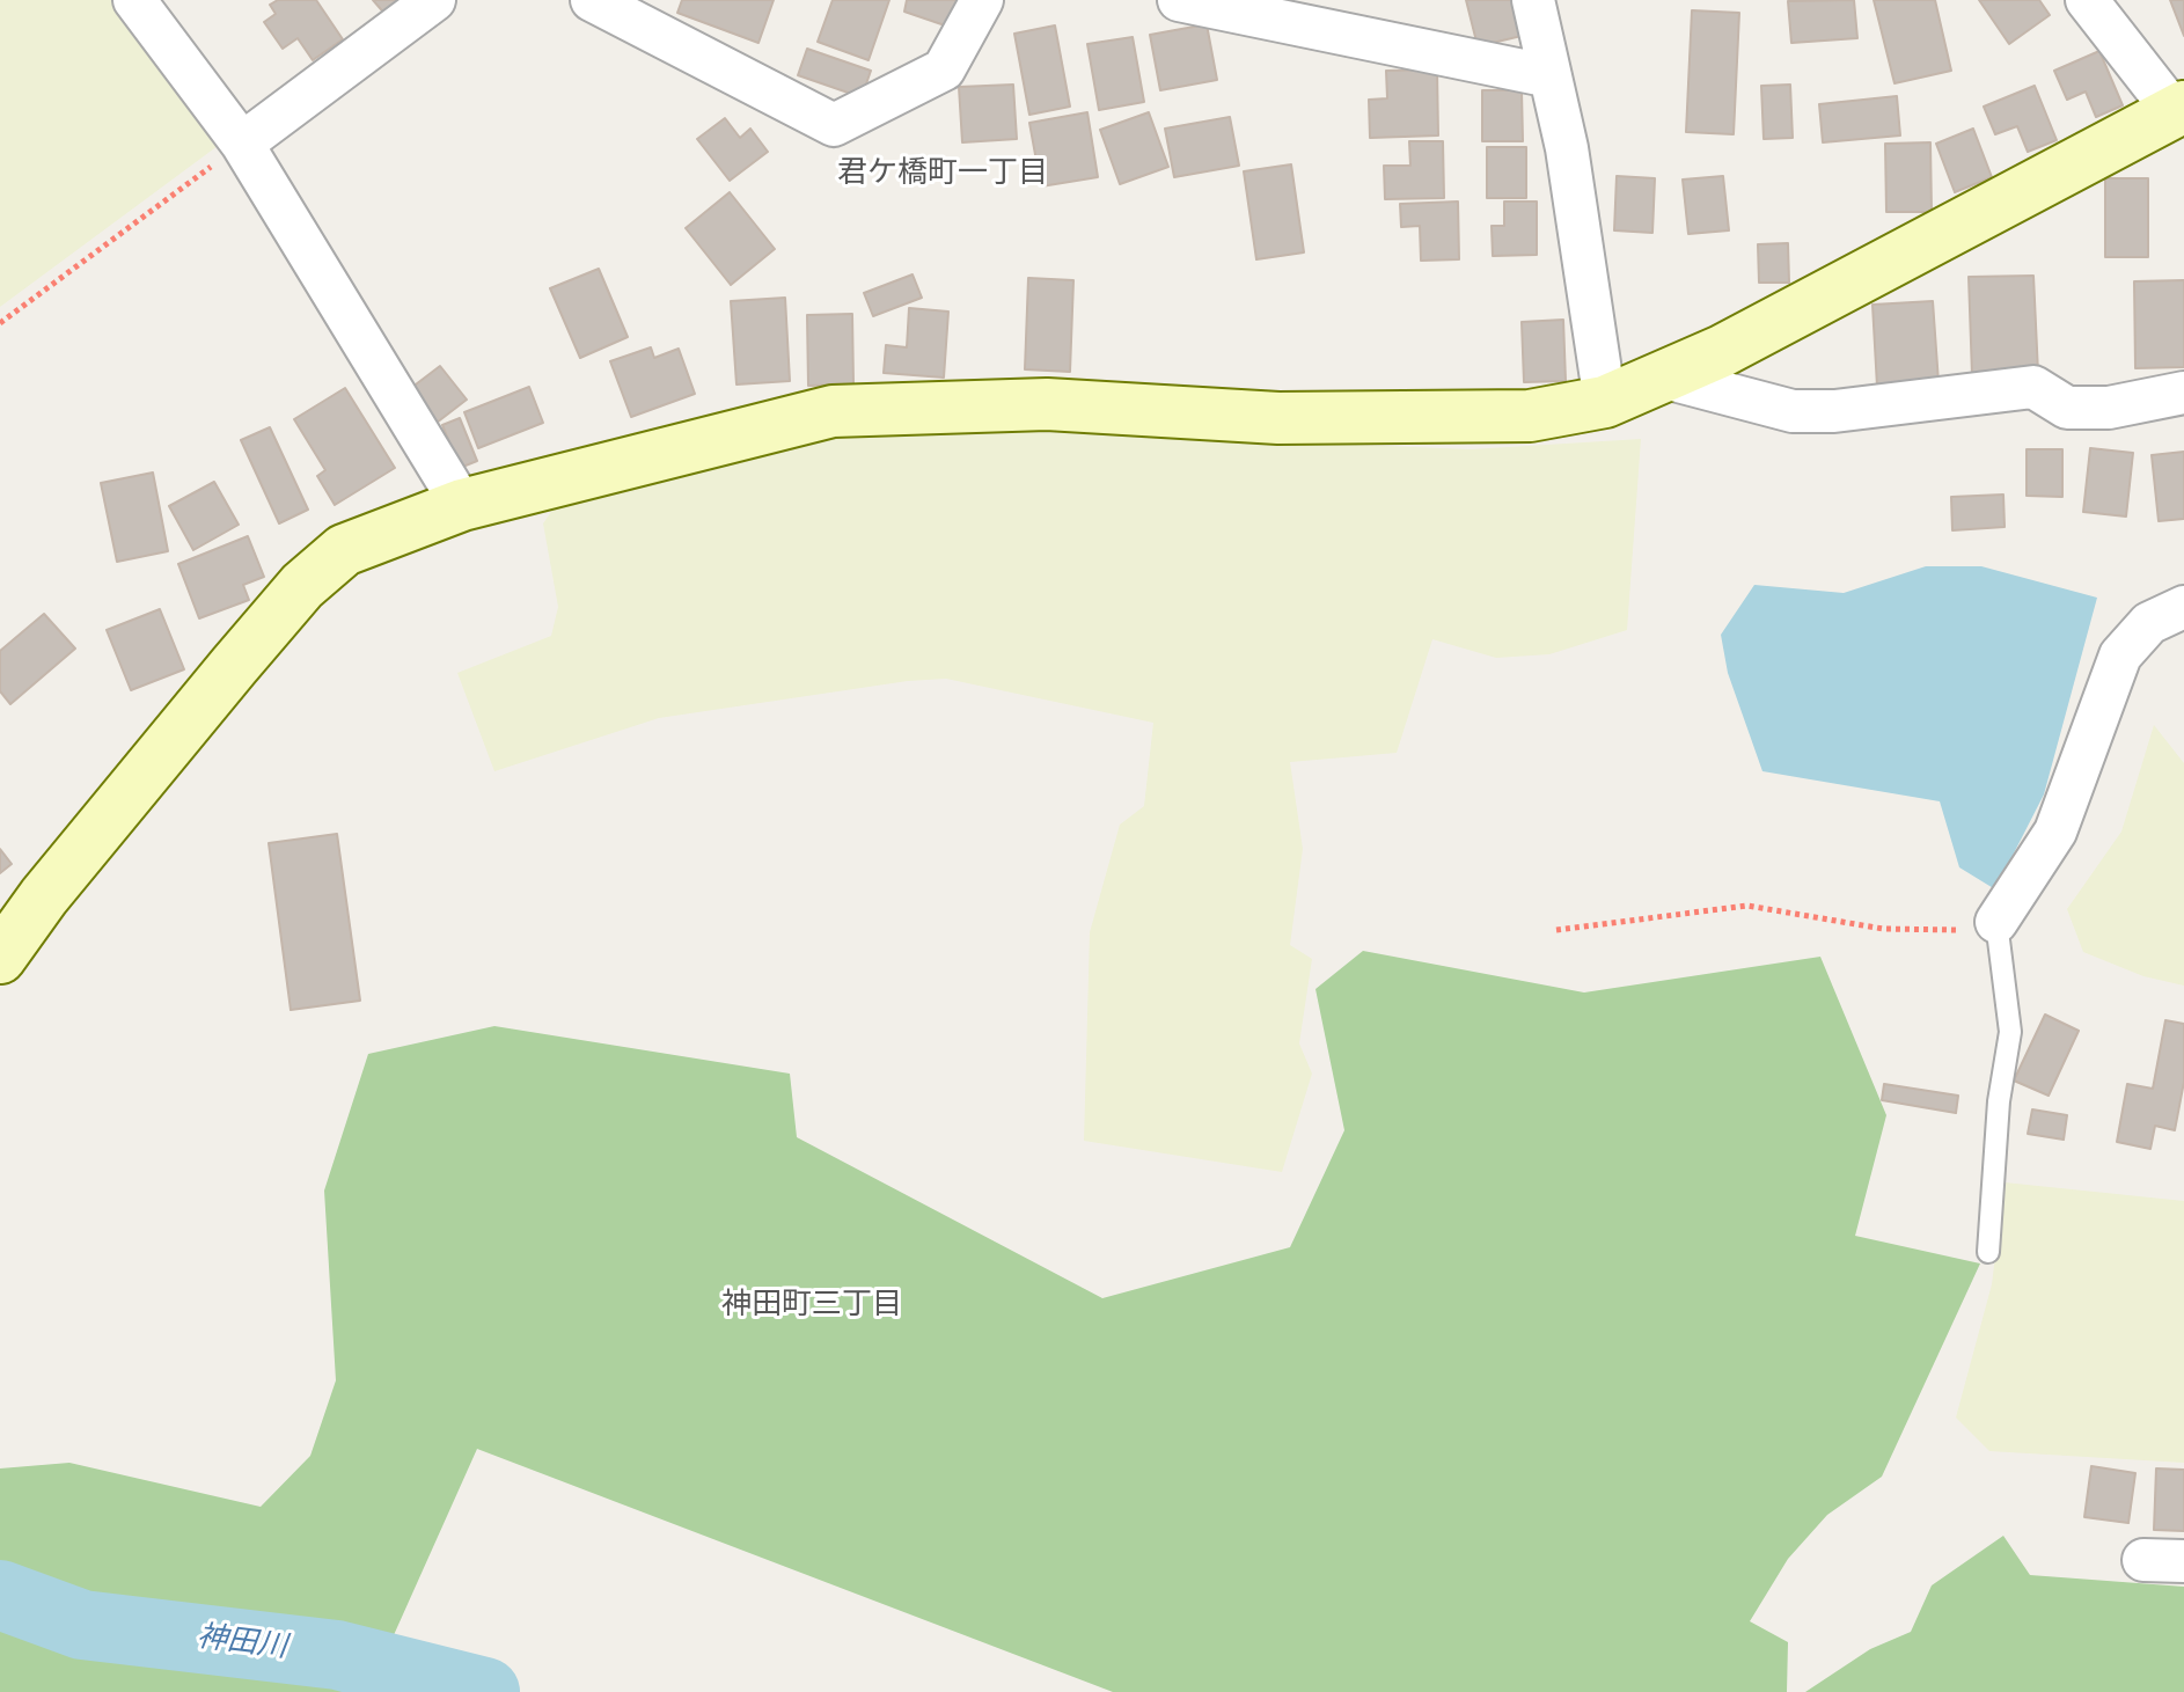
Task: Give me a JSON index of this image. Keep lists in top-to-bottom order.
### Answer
{
  "districts": ["君ケ橋町一丁目", "神田町三丁目"],
  "water": ["神田川"]
}
